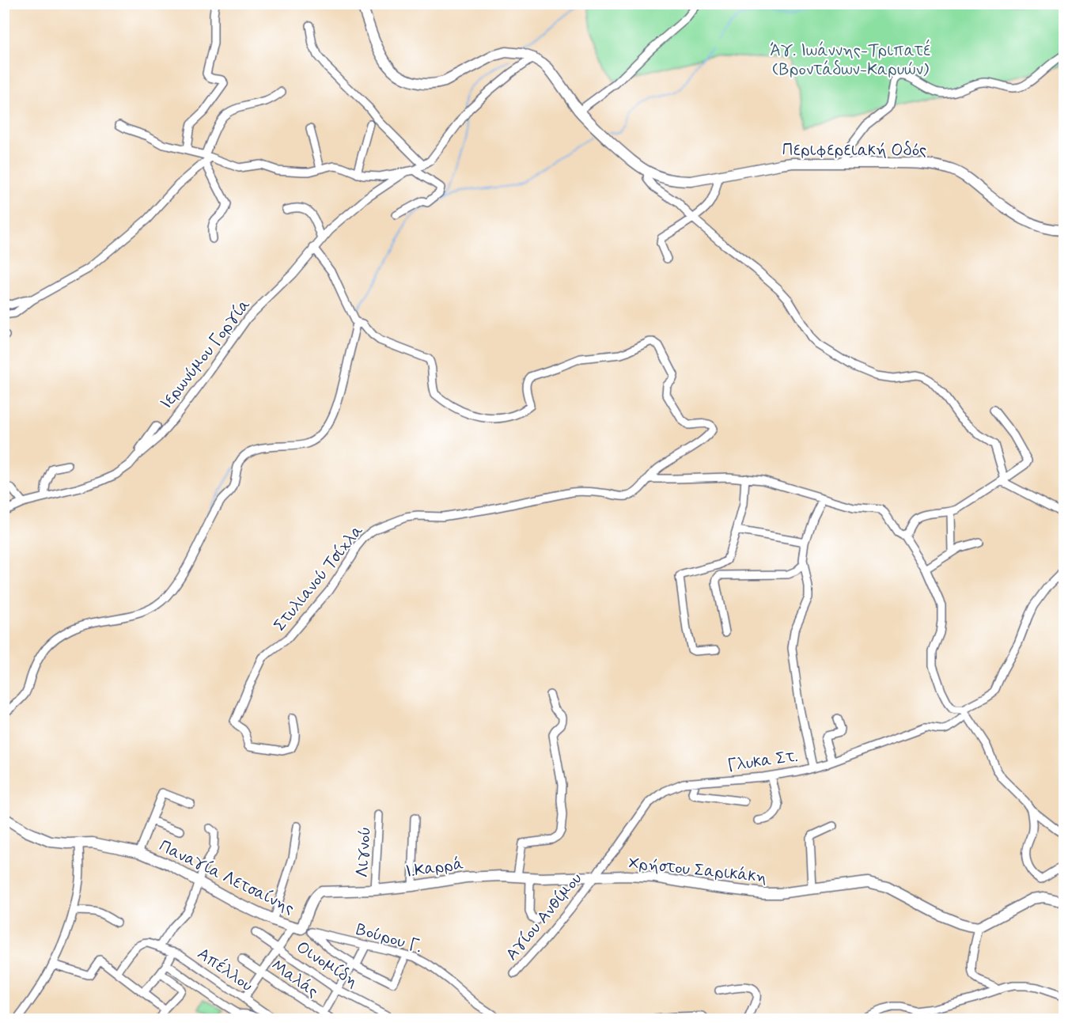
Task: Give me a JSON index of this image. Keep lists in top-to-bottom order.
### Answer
{
  "streets": {
    "main road": [
      "Περιφερειακή Οδός",
      "Ι.Καρρά",
      "Χρήστου Σαρικάκη",
      "Παναγία Λετσαίνης"
    ],
    "street": [
      "Ιερωνύμου Γοργία",
      "Στυλιανού Τσίχλα",
      "Γλυκα Στ.",
      "Λιγνού",
      "Αγίου Ανθίμου",
      "Βούρου Γ.",
      "Οινομίδη",
      "Απέλλου",
      "Μαλάς"
    ]
  },
  "crossings": [
    ["Γλυκα Στ.", "Ι.Καρρά"],
    ["Γλυκα Στ.", "Χρήστου Σαρικάκη"],
    ["Γλυκα Στ.", "Αγίου Ανθίμου"],
    ["Λιγνού", "Ι.Καρρά"],
    ["Ι.Καρρά", "Χρήστου Σαρικάκη"],
    ["Ι.Καρρά", "Παναγία Λετσαίνης"],
    ["Ι.Καρρά", "Αγίου Ανθίμου"],
    ["Ι.Καρρά", "Βούρου Γ."],
    ["Χρήστου Σαρικάκη", "Αγίου Ανθίμου"],
    ["Παναγία Λετσαίνης", "Βούρου Γ."]
  ],
  "parks": ["Άγ. Ιωάννης-Τριπατέ (Βροντάδων-Καρυών)"]
}
